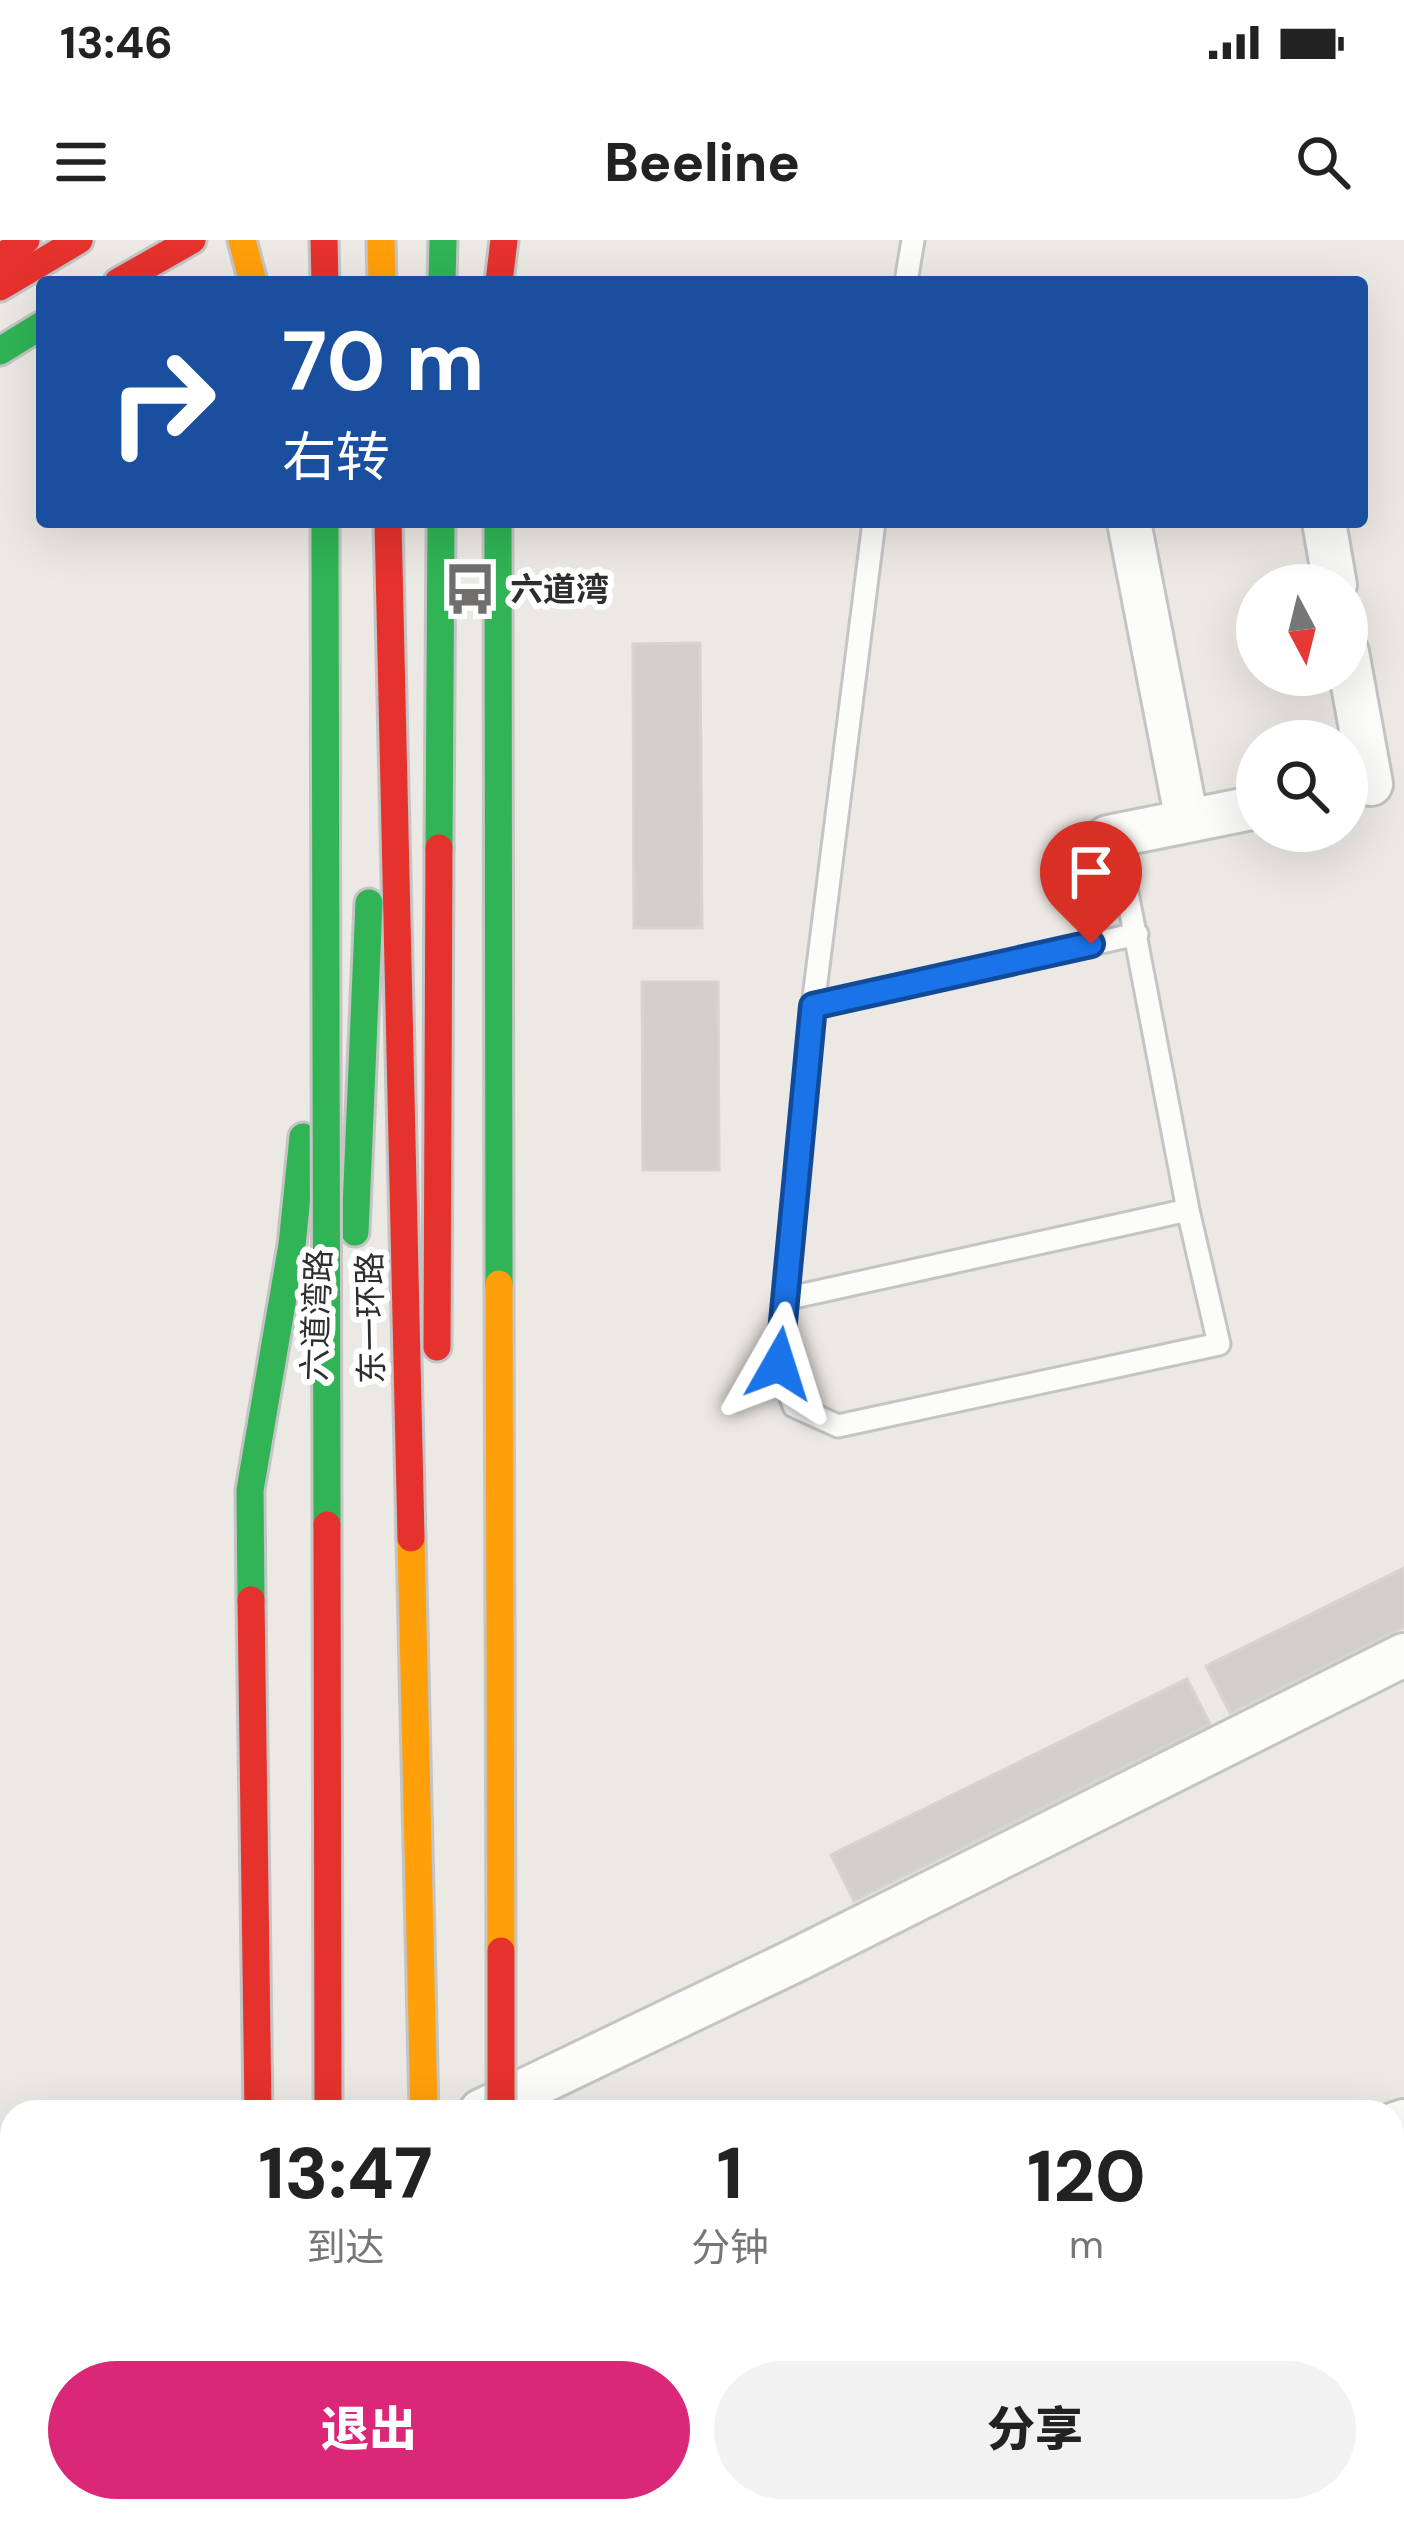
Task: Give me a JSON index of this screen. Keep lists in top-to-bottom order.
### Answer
{
  "streets": {
    "main road": ["六道湾路", "东一环路"]
  },
  "places": {
    "bus stop": ["六道湾"]
  },
  "north": "bottom",
  "page": {
    "status": "13:46",
    "header": "Beeline",
    "turn": ["70 m", "右转"],
    "eta": [
      "13:47",
      "到达",
      "1",
      "分钟",
      "120",
      "m"
    ],
    "buttons": ["退出", "分享"]
  }
}
